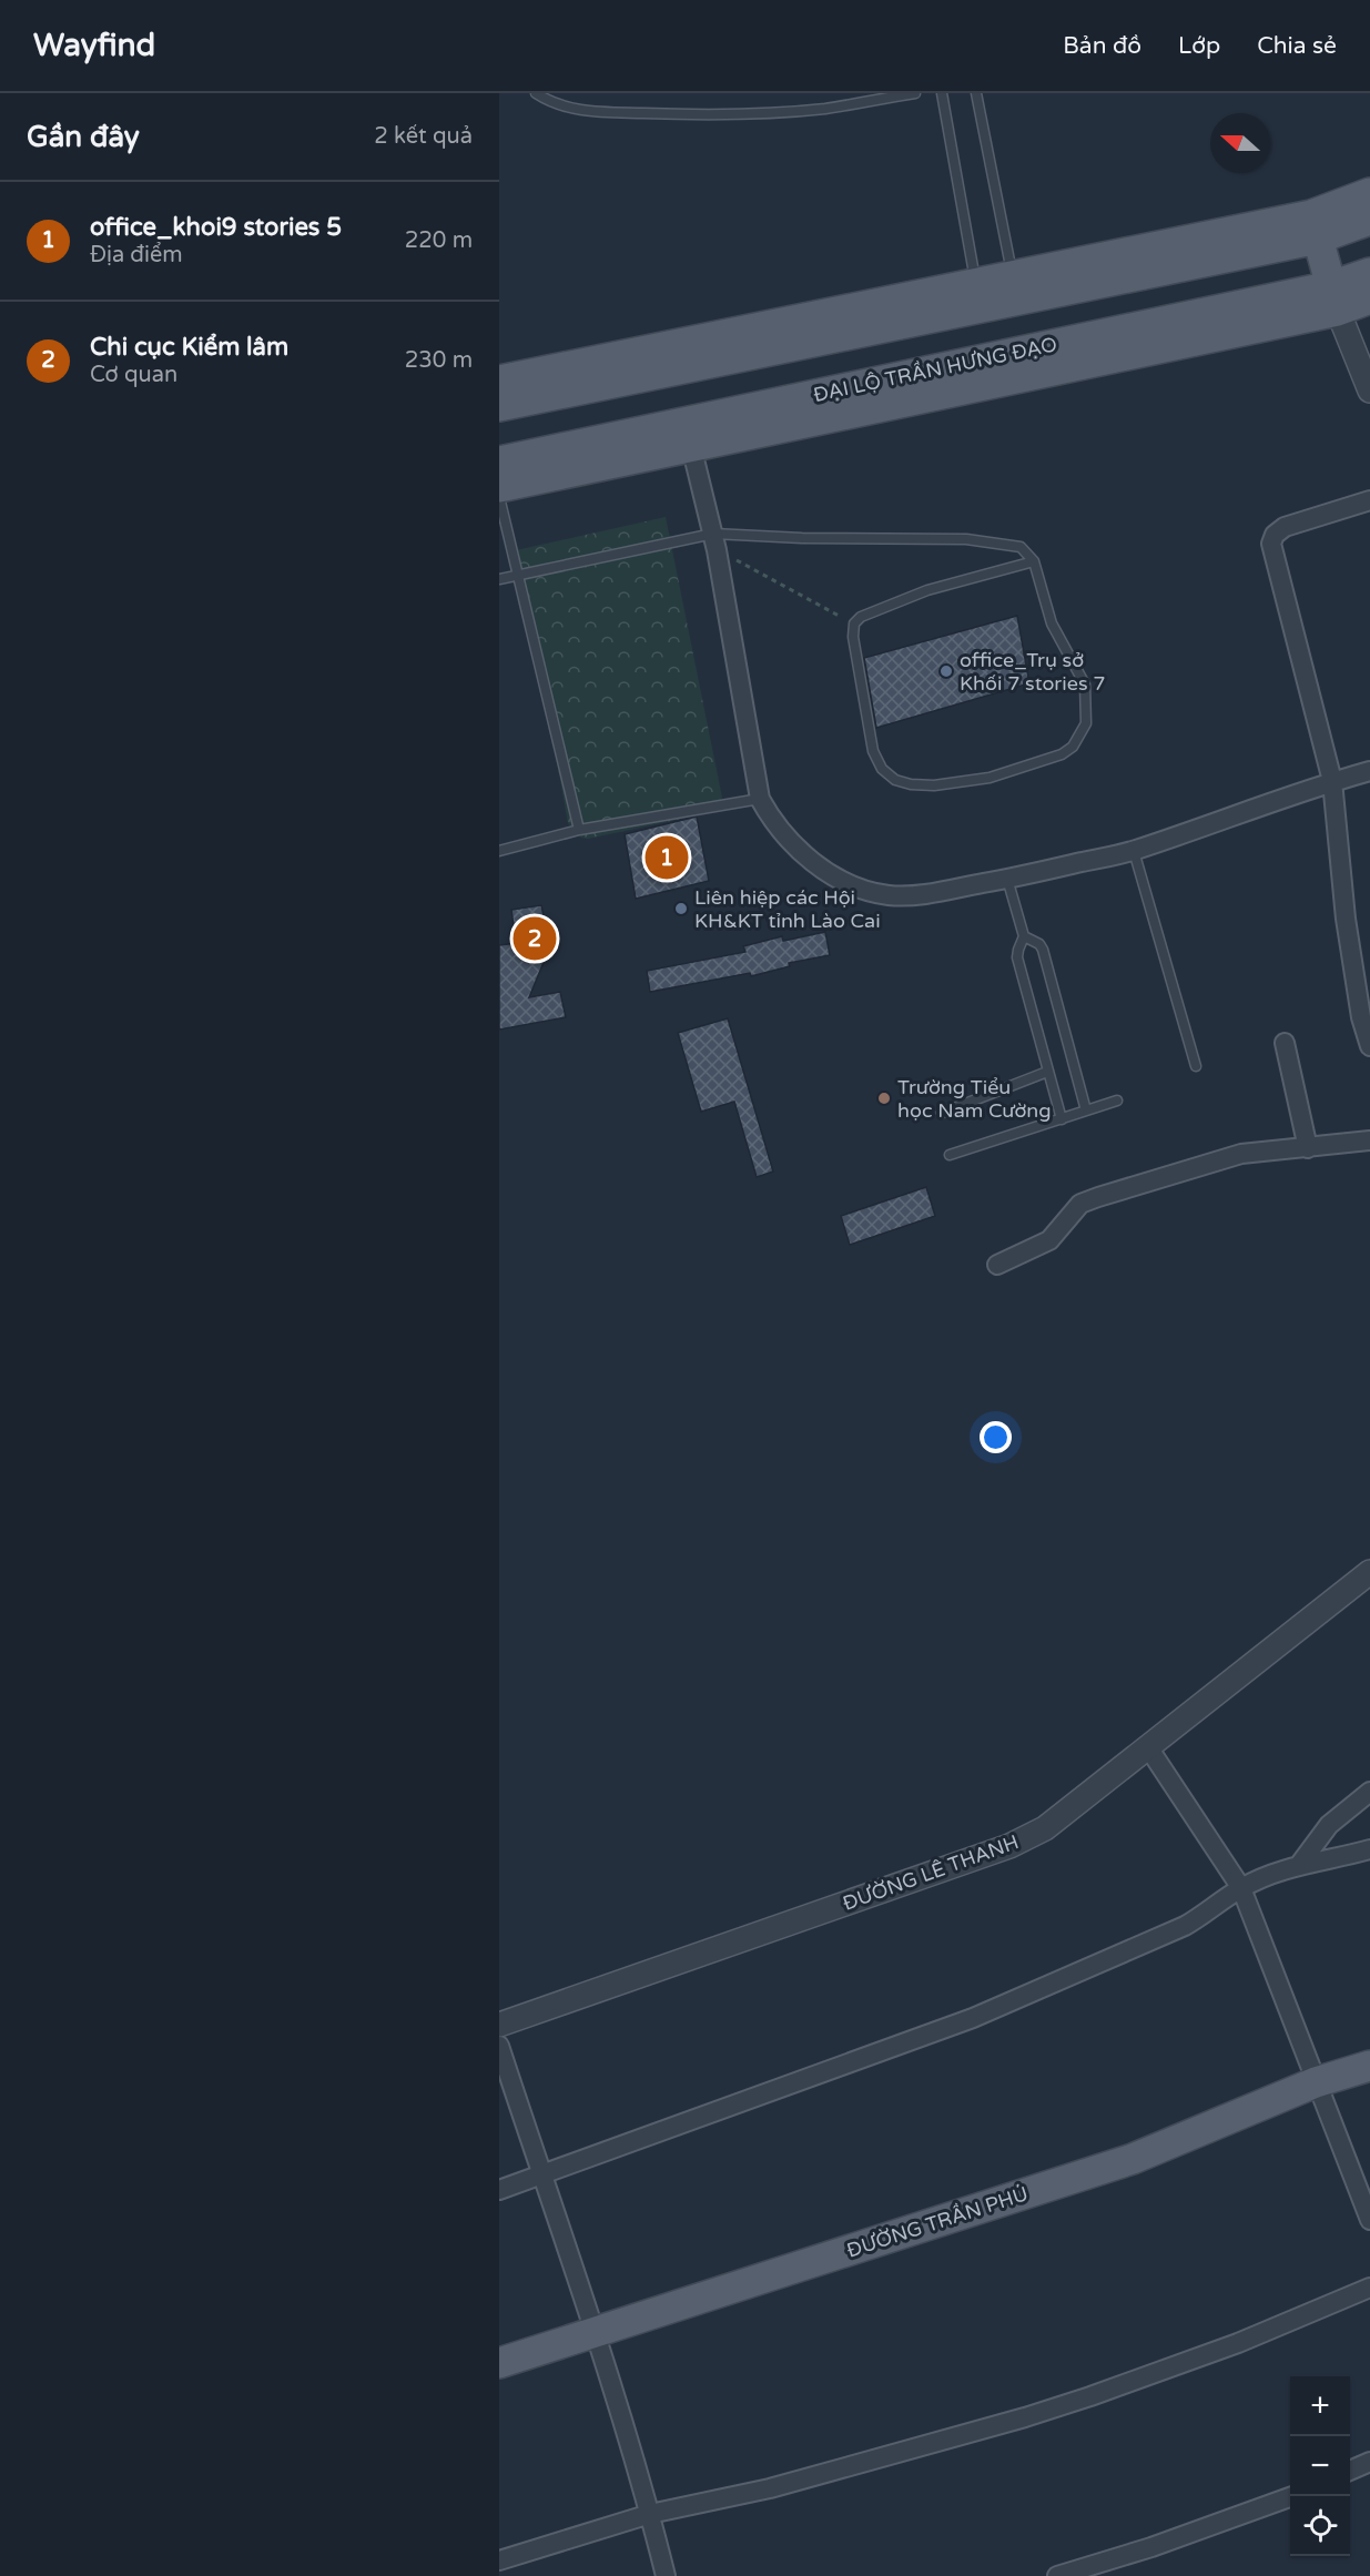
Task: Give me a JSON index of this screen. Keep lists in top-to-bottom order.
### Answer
{
  "streets": {
    "main road": ["ĐẠI LỘ TRẦN HƯNG ĐẠO", "ĐƯỜNG TRẦN PHÚ"],
    "street": ["ĐƯỜNG LÊ THANH"]
  },
  "places": ["office_Trụ sở Khối 7 stories 7", "Liên hiệp các Hội KH&KT tỉnh Lào Cai", "Trường Tiểu học Nam Cường"],
  "north": "left",
  "page": {
    "header": "Wayfind",
    "nav": ["Bản đồ", "Lớp", "Chia sẻ"],
    "heading": ["Gần đây", "2 kết quả"],
    "list": [
      {
        "mark": "1",
        "name": "office_khoi9 stories 5",
        "note": "Địa điểm",
        "value": "220 m"
      },
      {
        "mark": "2",
        "name": "Chi cục Kiểm lâm",
        "note": "Cơ quan",
        "value": "230 m"
      }
    ],
    "pins": ["1", "2"],
    "map_buttons": ["+", "−"]
  }
}
